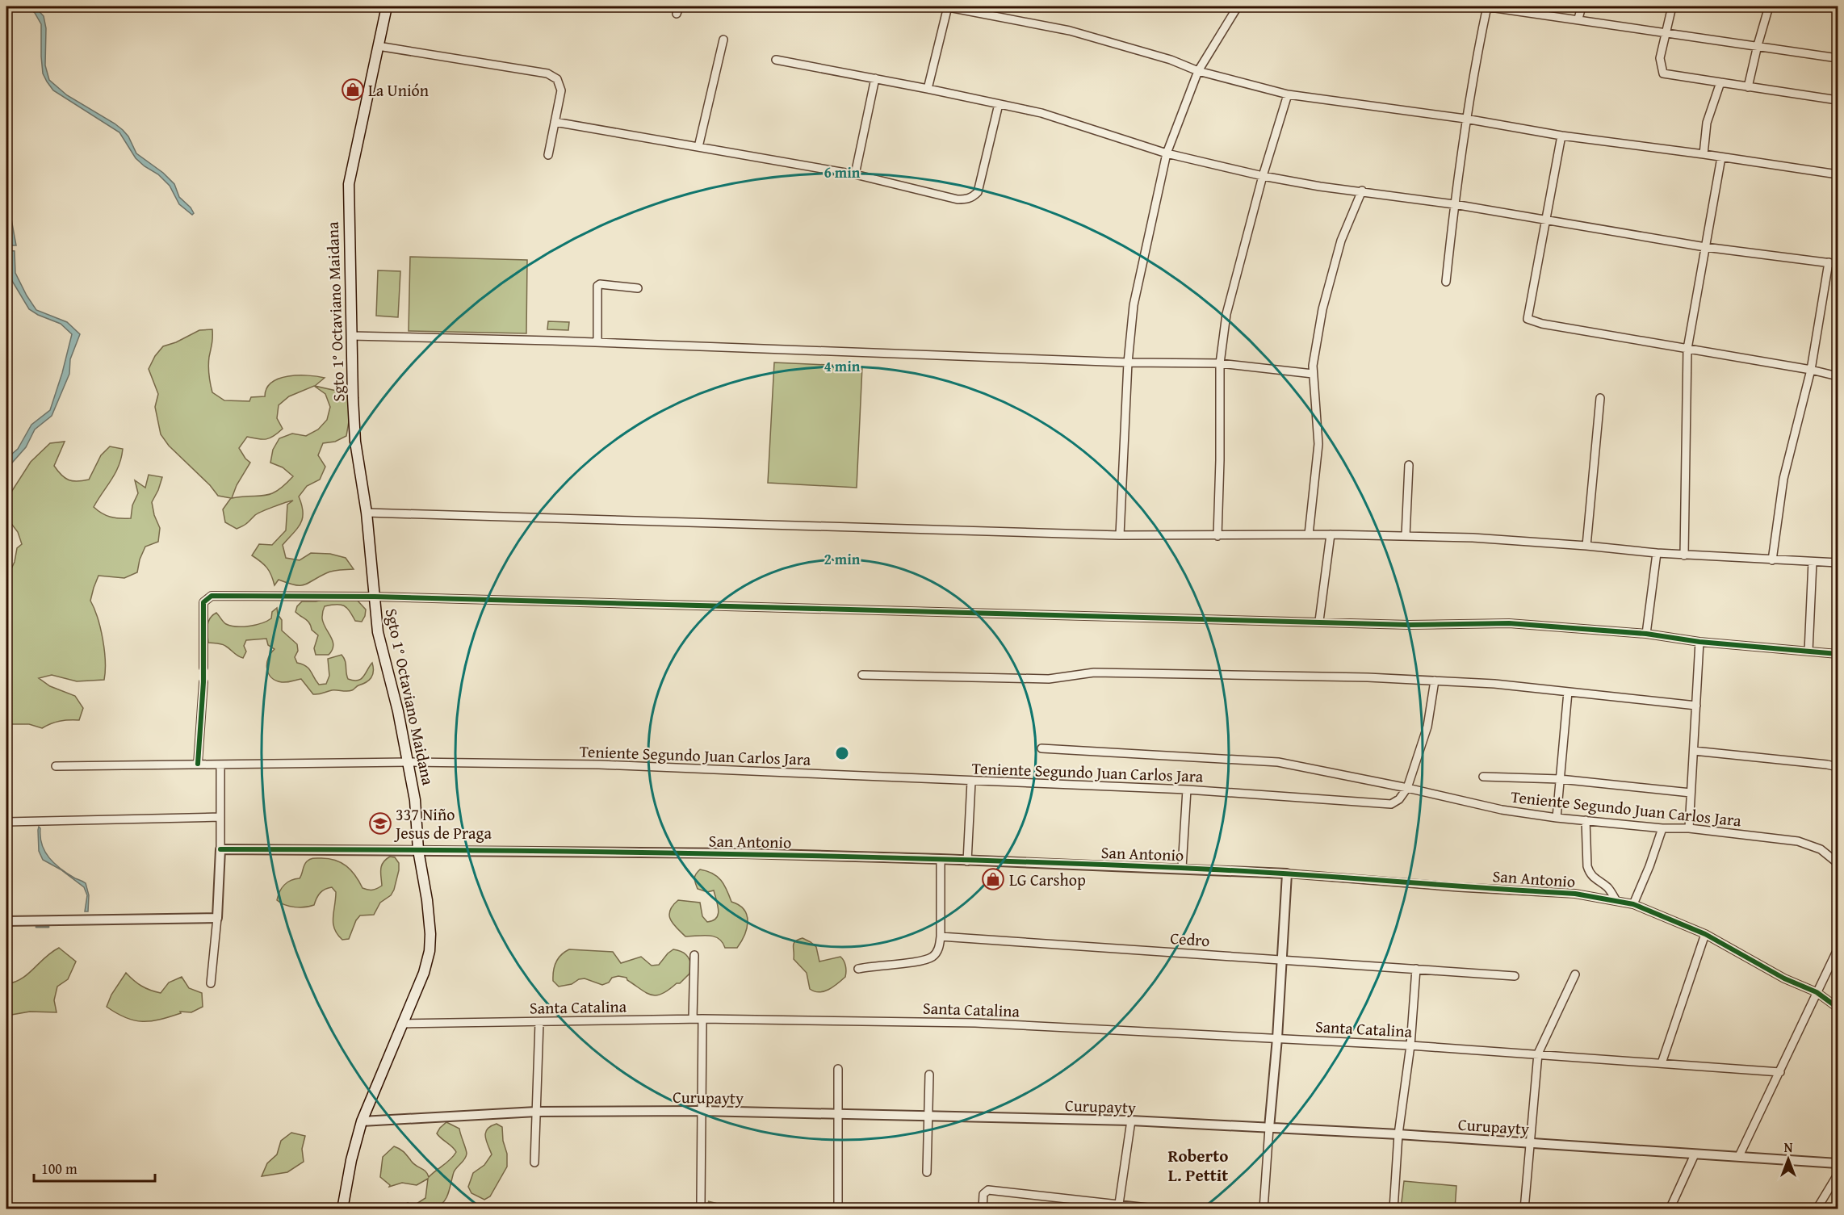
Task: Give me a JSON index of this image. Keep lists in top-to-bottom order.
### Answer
{
  "streets": {
    "main road": ["Sgto 1° Octaviano Maidana"],
    "street": [
      "Teniente Segundo Juan Carlos Jara",
      "San Antonio",
      "Cedro",
      "Santa Catalina",
      "Curupayty"
    ]
  },
  "crossings": [
    ["Sgto 1° Octaviano Maidana", "Teniente Segundo Juan Carlos Jara"],
    ["Sgto 1° Octaviano Maidana", "San Antonio"],
    ["Sgto 1° Octaviano Maidana", "Santa Catalina"],
    ["Sgto 1° Octaviano Maidana", "Curupayty"]
  ],
  "districts": ["Roberto L. Pettit"],
  "places": {
    "shop": ["La Unión", "LG Carshop"],
    "school or university": ["337 Niño Jesus de Praga"]
  },
  "scale_bar": "100 m",
  "north": "top",
  "rings": ["6 min", "4 min", "2 min"]
}
